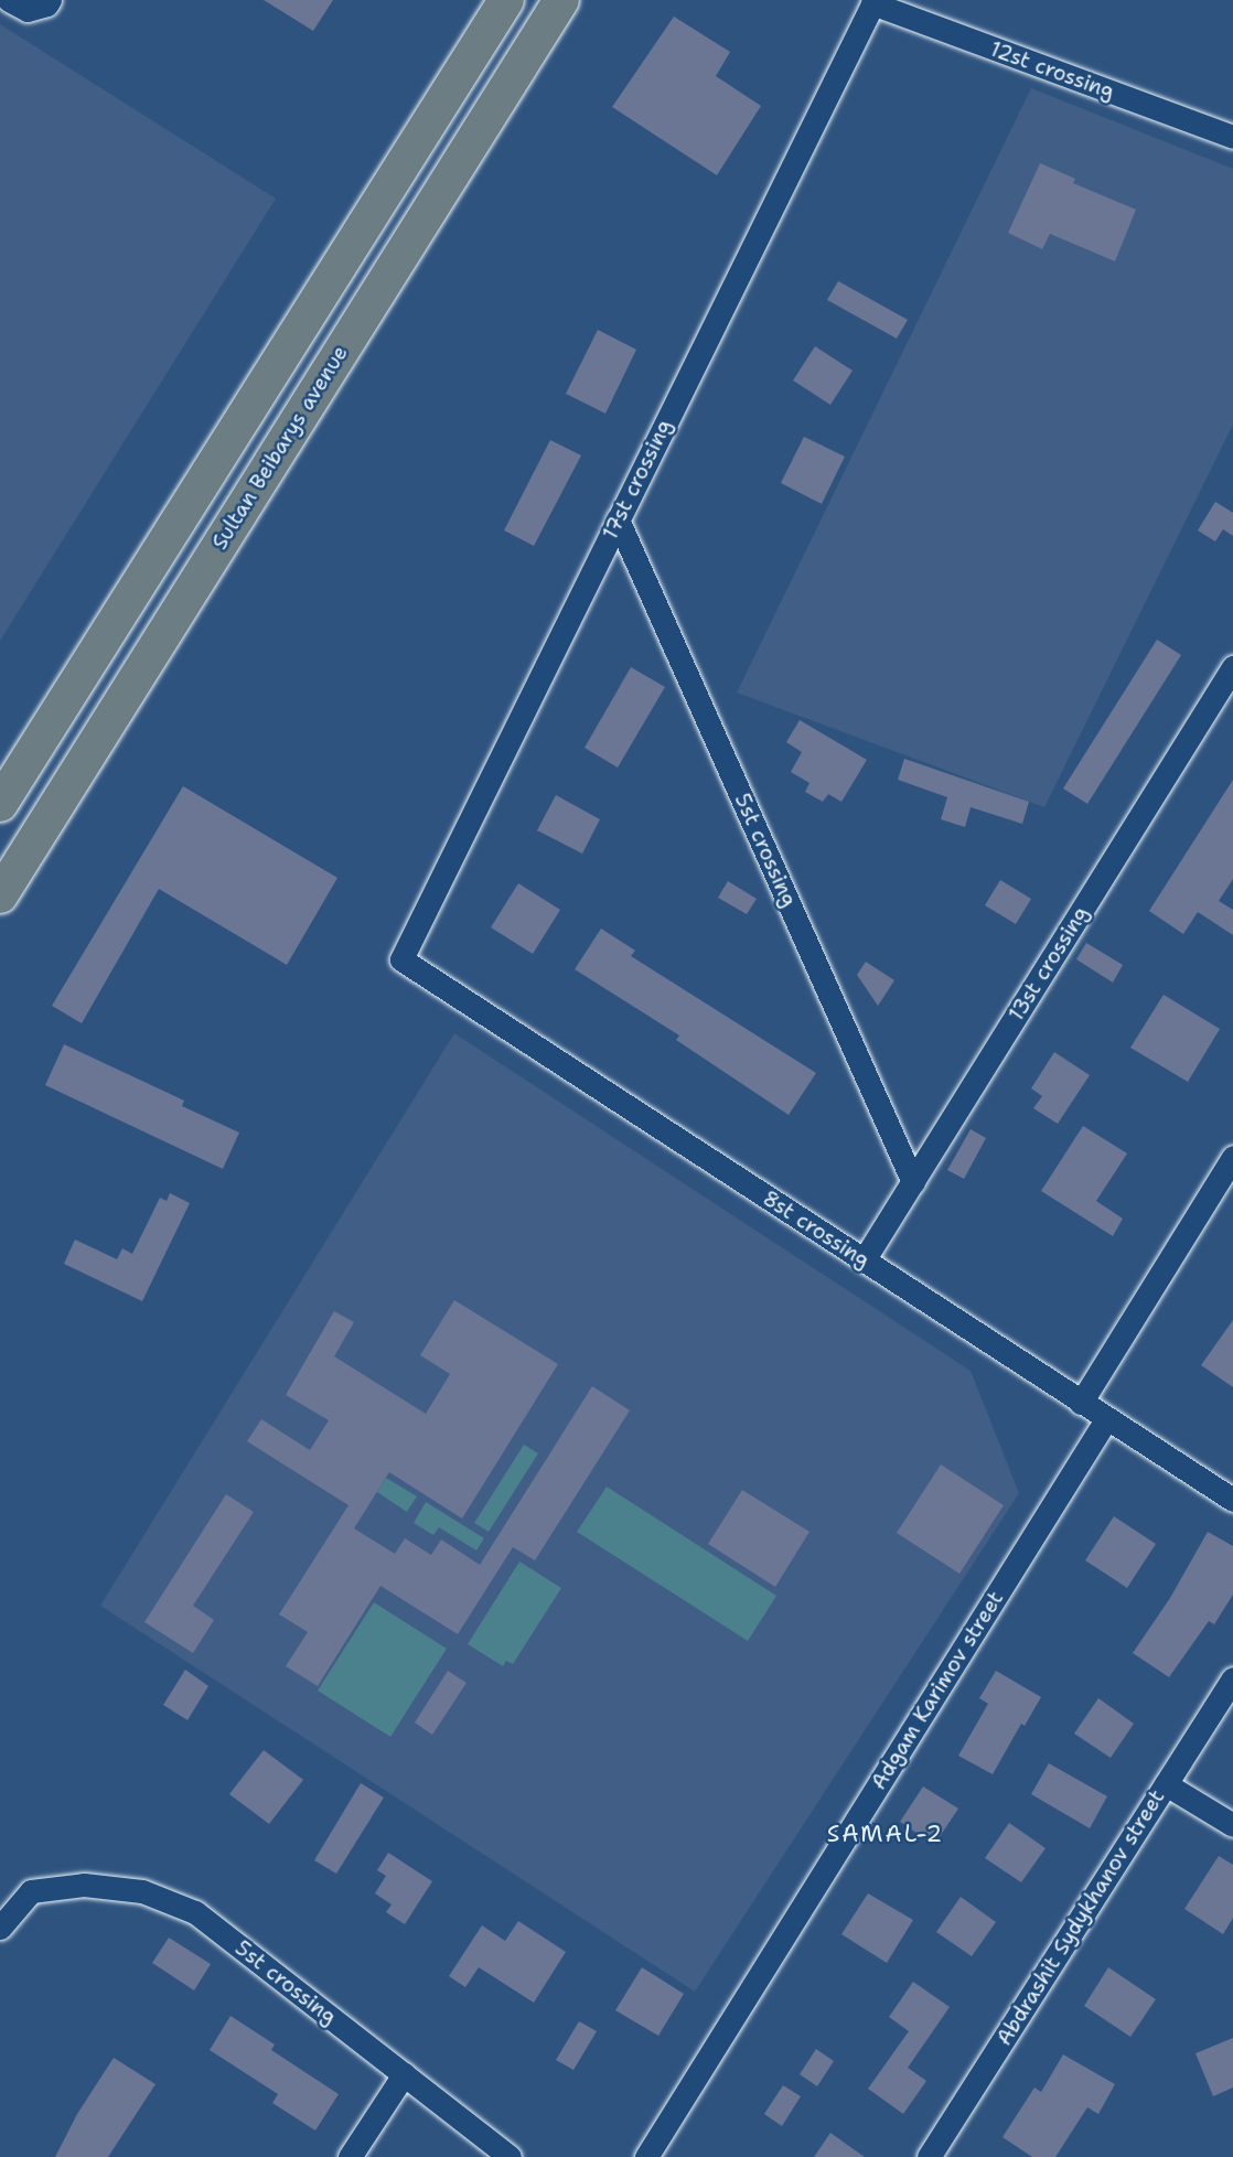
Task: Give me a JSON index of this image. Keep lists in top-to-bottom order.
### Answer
{
  "streets": {
    "main road": ["Sultan Beibarys avenue"],
    "street": [
      "12st crossing",
      "17st crossing",
      "5st crossing",
      "13st crossing",
      "8st crossing",
      "Adgam Karimov street",
      "Abdrashit Sydykhanov street"
    ]
  },
  "crossings": [
    ["12st crossing", "17st crossing"],
    ["17st crossing", "5st crossing"],
    ["17st crossing", "8st crossing"],
    ["5st crossing", "13st crossing"],
    ["13st crossing", "8st crossing"],
    ["8st crossing", "Adgam Karimov street"]
  ],
  "districts": ["SAMAL-2"]
}
